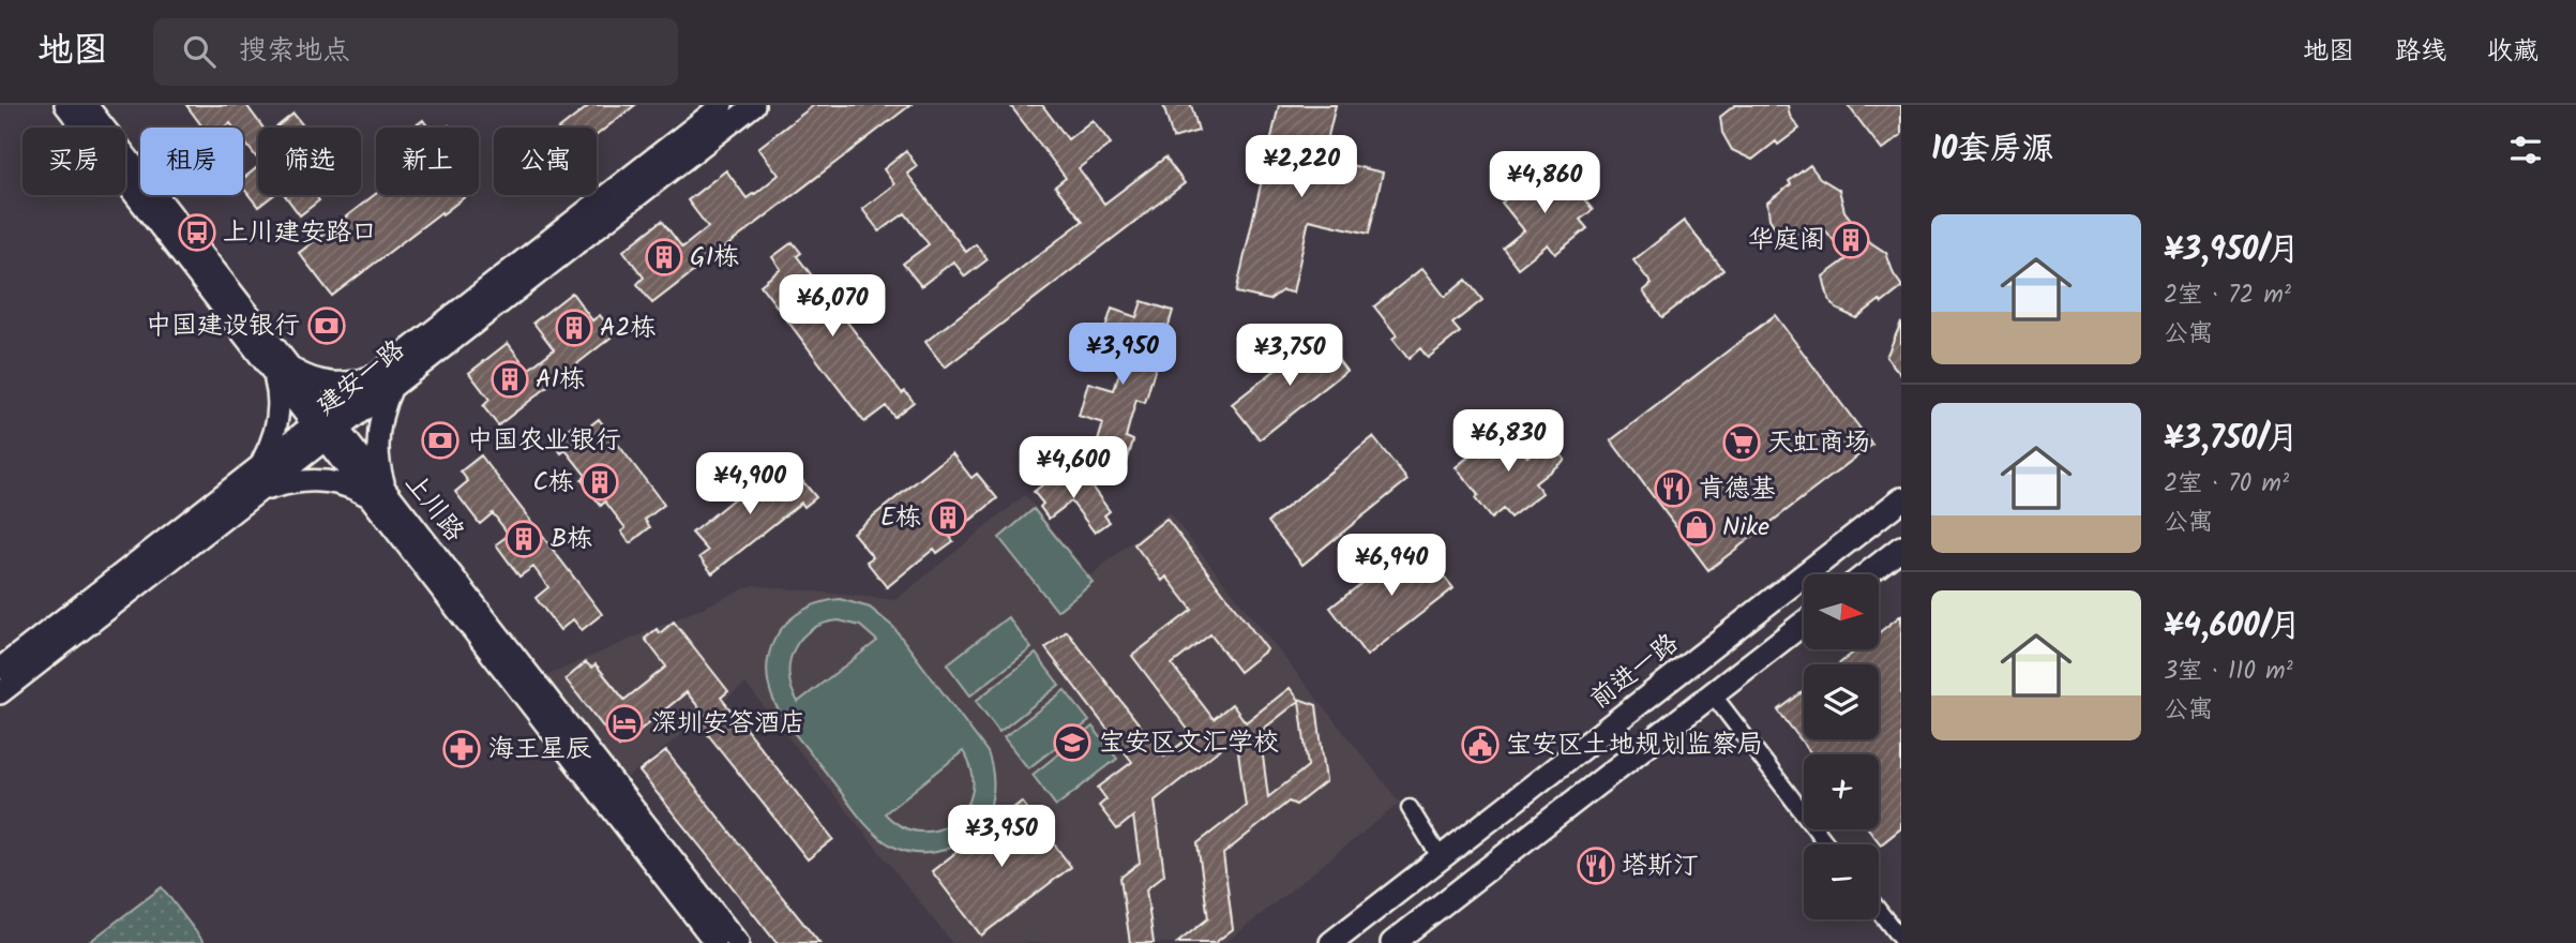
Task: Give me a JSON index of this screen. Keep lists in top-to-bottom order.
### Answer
{
  "streets": {
    "main road": ["建安一路", "上川路", "前进一路"]
  },
  "crossings": [
    ["建安一路", "上川路"]
  ],
  "places": {
    "bus stop": ["上川建安路口"],
    "building": [
      "华庭阁",
      "G1栋",
      "A2栋",
      "A1栋",
      "C栋",
      "E栋",
      "B栋"
    ],
    "bank": ["中国建设银行", "中国农业银行"],
    "supermarket": ["天虹商场"],
    "restaurant": ["肯德基", "塔斯汀"],
    "shop": ["Nike"],
    "hotel": ["深圳安答酒店"],
    "school or university": ["宝安区文汇学校"],
    "public building": ["宝安区土地规划监察局"],
    "pharmacy": ["海王星辰"]
  },
  "north": "right",
  "page": {
    "header": "地图",
    "search": "搜索地点",
    "nav": ["地图", "路线", "收藏"],
    "heading": "10套房源",
    "chip": [
      "买房",
      "租房",
      "筛选",
      "新上",
      "公寓"
    ],
    "price": [
      "¥2,220",
      "¥4,860",
      "¥6,070",
      "¥3,950",
      "¥3,750",
      "¥6,830",
      "¥4,600",
      "¥4,900",
      "¥6,940",
      "¥3,950"
    ],
    "list": [
      {
        "name": "¥3,950/月",
        "note": "2室 · 72 m² · 公寓"
      },
      {
        "name": "¥3,750/月",
        "note": "2室 · 70 m² · 公寓"
      },
      {
        "name": "¥4,600/月",
        "note": "3室 · 110 m² · 公寓"
      }
    ],
    "map_buttons": ["+", "−"]
  }
}
